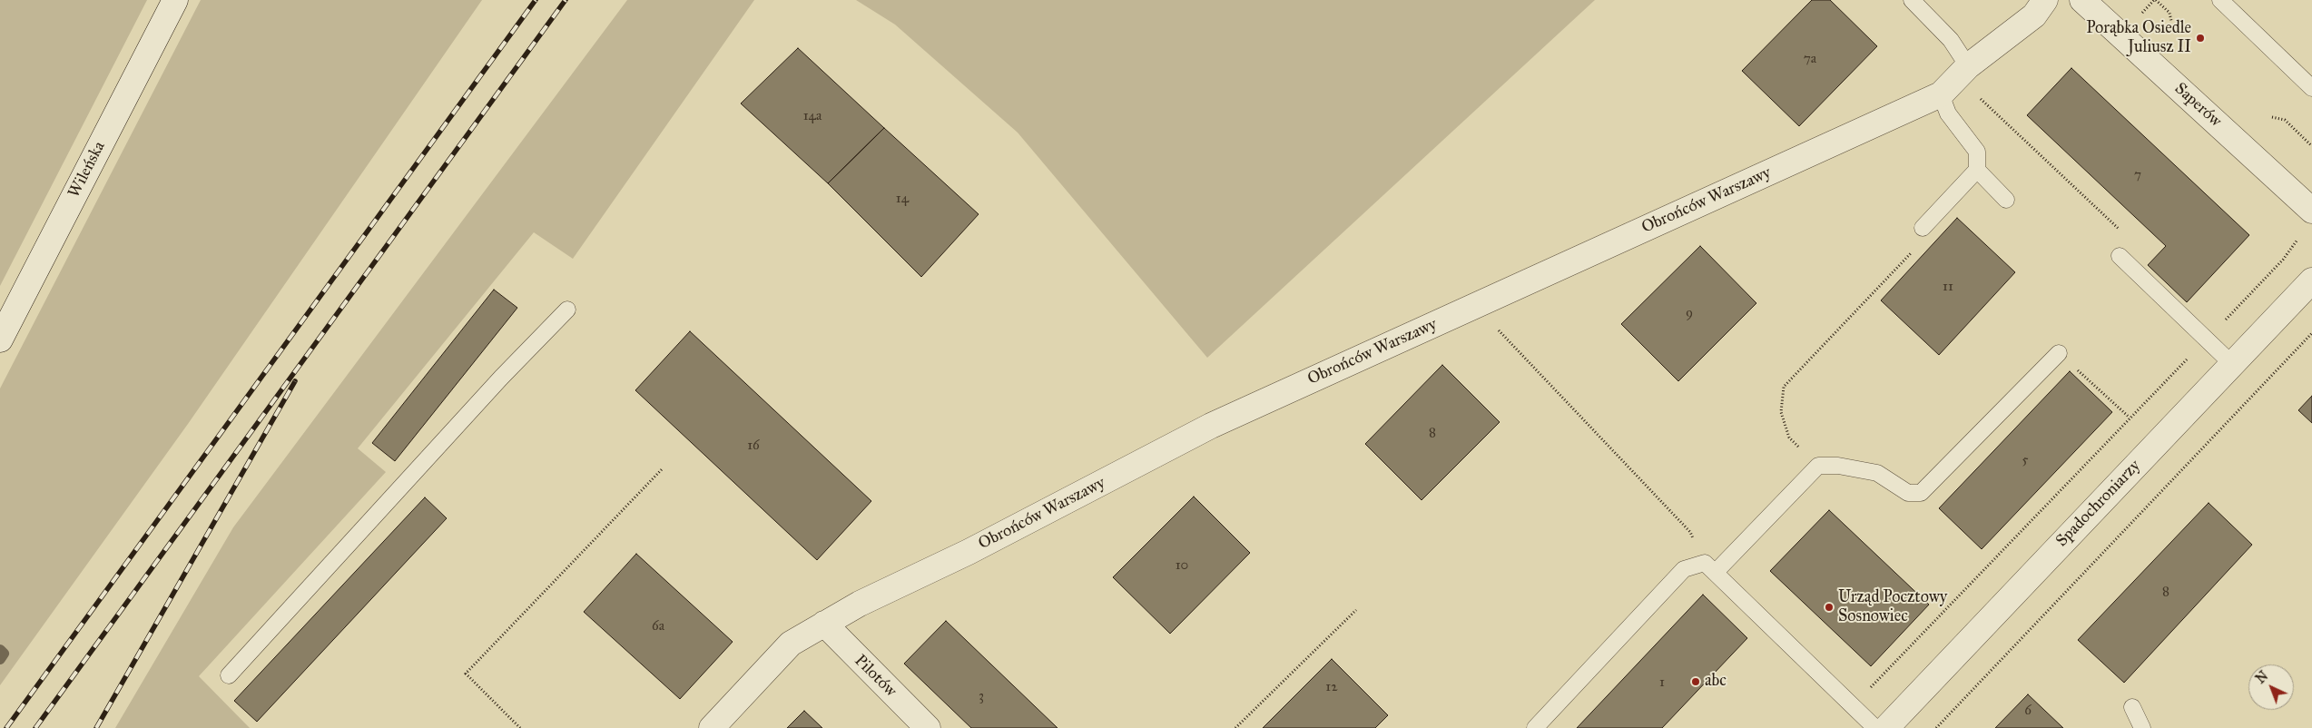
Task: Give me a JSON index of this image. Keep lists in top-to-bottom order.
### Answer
{
  "streets": {
    "street": [
      "Saperów",
      "Wileńska",
      "Obrońców Warszawy",
      "Spadochroniarzy",
      "Pilotów"
    ]
  },
  "crossings": [
    ["Obrońców Warszawy", "Pilotów"]
  ],
  "places": ["Porąbka Osiedle Juliusz II", "Urząd Pocztowy Sosnowiec", "abc"],
  "house_numbers": [
    "7a",
    "14a",
    "7",
    "14",
    "11",
    "9",
    "8",
    "16",
    "5",
    "10",
    "8",
    "6a",
    "1",
    "12",
    "3",
    "6"
  ],
  "north": "top left"
}
